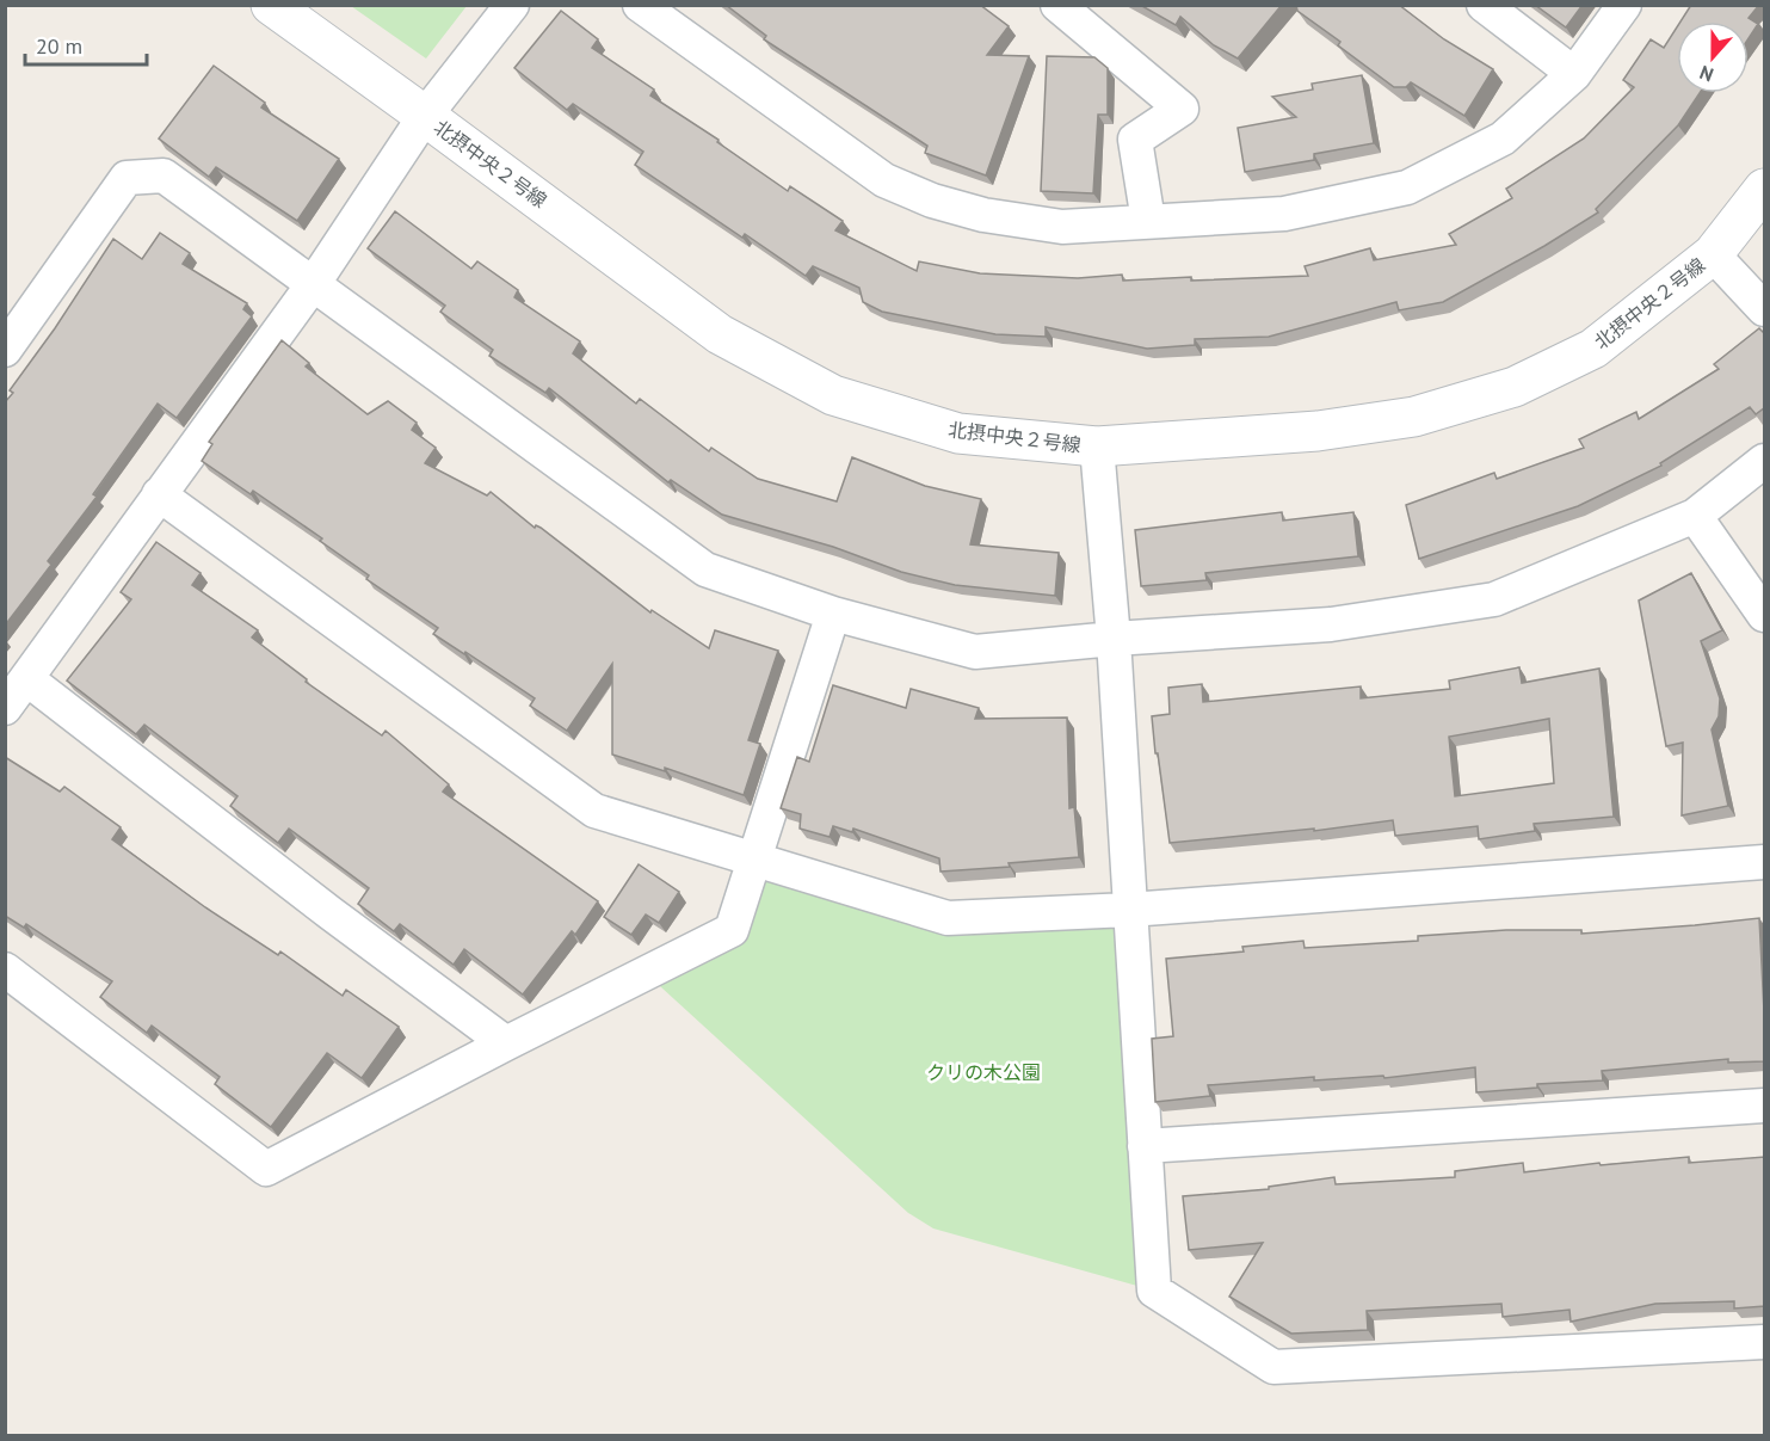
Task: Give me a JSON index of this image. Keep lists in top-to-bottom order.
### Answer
{
  "streets": {
    "street": ["北摂中央２号線"]
  },
  "parks": ["クリの木公園"],
  "scale_bar": "20 m",
  "north": "bottom"
}
